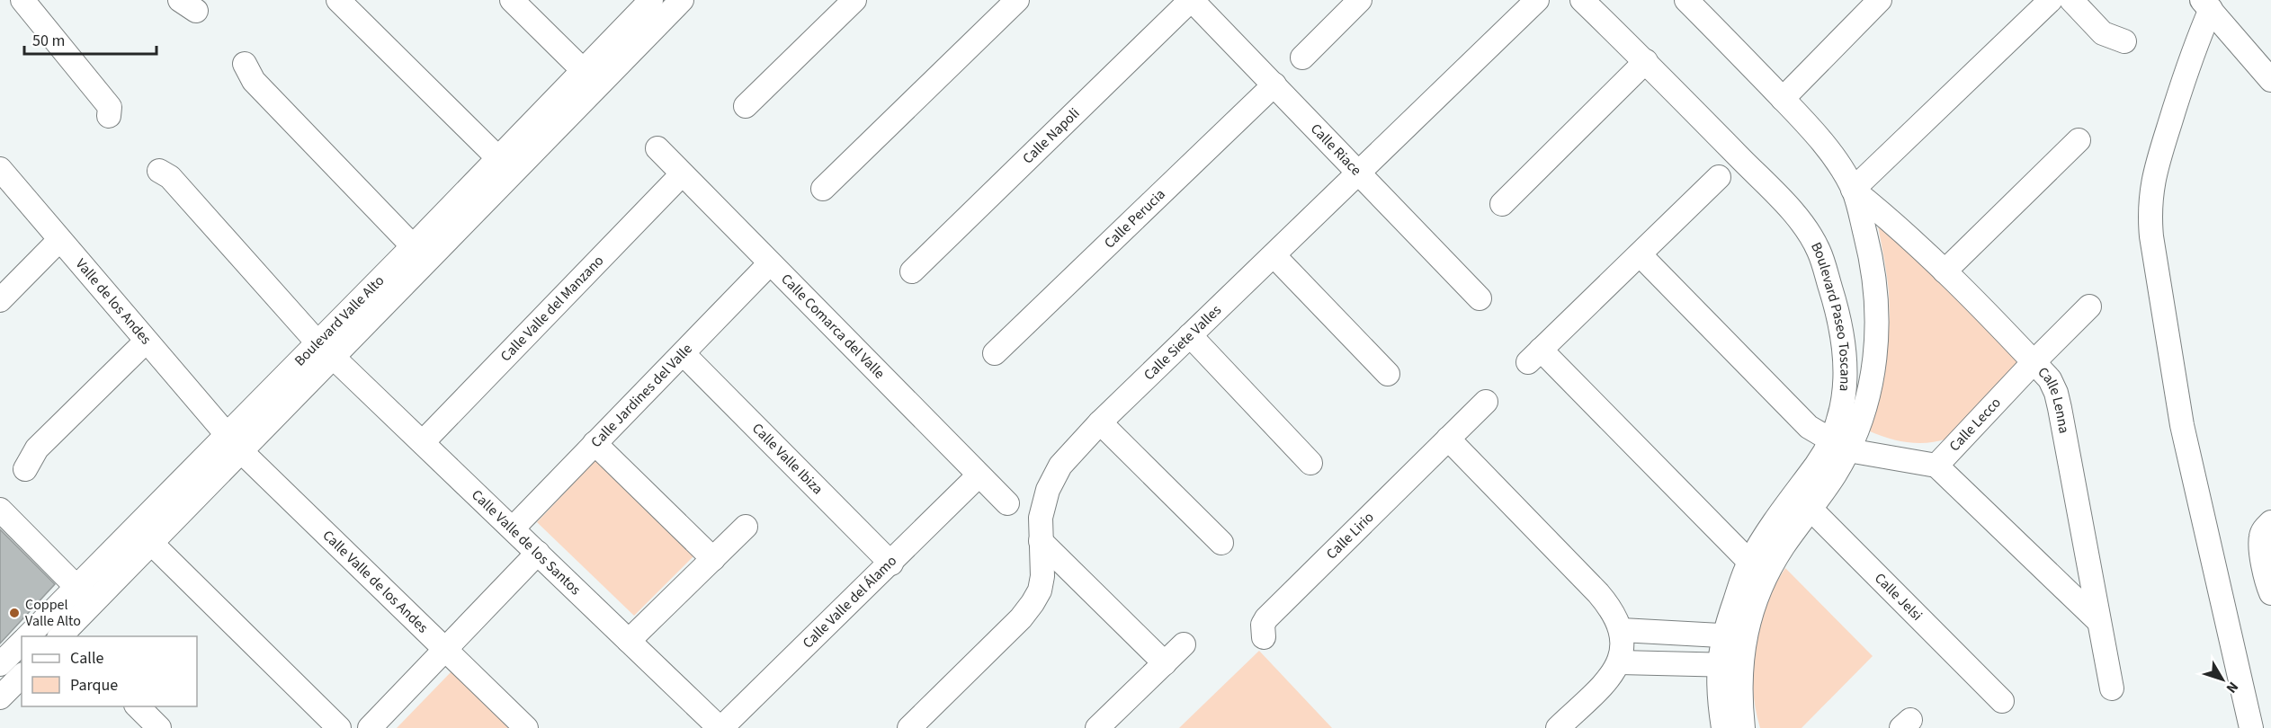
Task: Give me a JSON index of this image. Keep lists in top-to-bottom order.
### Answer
{
  "streets": {
    "street": [
      "Calle Napoli",
      "Calle Riace",
      "Calle Perucia",
      "Valle de los Andes",
      "Calle Valle del Manzano",
      "Boulevard Paseo Toscana",
      "Boulevard Valle Alto",
      "Calle Comarca del Valle",
      "Calle Siete Valles",
      "Calle Jardines del Valle",
      "Calle Lenna",
      "Calle Lecco",
      "Calle Valle Ibiza",
      "Calle Lirio",
      "Calle Valle de los Santos",
      "Calle Valle de los Andes",
      "Calle Jelsi",
      "Calle Valle del Álamo"
    ]
  },
  "crossings": [
    ["Calle Napoli", "Calle Riace"],
    ["Calle Riace", "Calle Perucia"],
    ["Calle Riace", "Calle Siete Valles"],
    ["Valle de los Andes", "Boulevard Valle Alto"],
    ["Valle de los Andes", "Calle Valle de los Andes"],
    ["Calle Valle del Manzano", "Calle Comarca del Valle"],
    ["Calle Valle del Manzano", "Calle Valle de los Santos"],
    ["Boulevard Paseo Toscana", "Calle Lenna"],
    ["Boulevard Paseo Toscana", "Calle Lecco"],
    ["Boulevard Paseo Toscana", "Calle Jelsi"],
    ["Boulevard Valle Alto", "Calle Valle de los Santos"],
    ["Boulevard Valle Alto", "Calle Valle de los Andes"],
    ["Calle Comarca del Valle", "Calle Jardines del Valle"],
    ["Calle Comarca del Valle", "Calle Valle del Álamo"],
    ["Calle Jardines del Valle", "Calle Valle Ibiza"],
    ["Calle Jardines del Valle", "Calle Valle de los Santos"],
    ["Calle Lenna", "Calle Lecco"],
    ["Calle Valle Ibiza", "Calle Valle del Álamo"],
    ["Calle Valle de los Santos", "Calle Valle del Álamo"]
  ],
  "places": ["Coppel Valle Alto"],
  "legend": ["Calle", "Parque"],
  "scale_bar": "50 m",
  "north": "bottom right"
}
